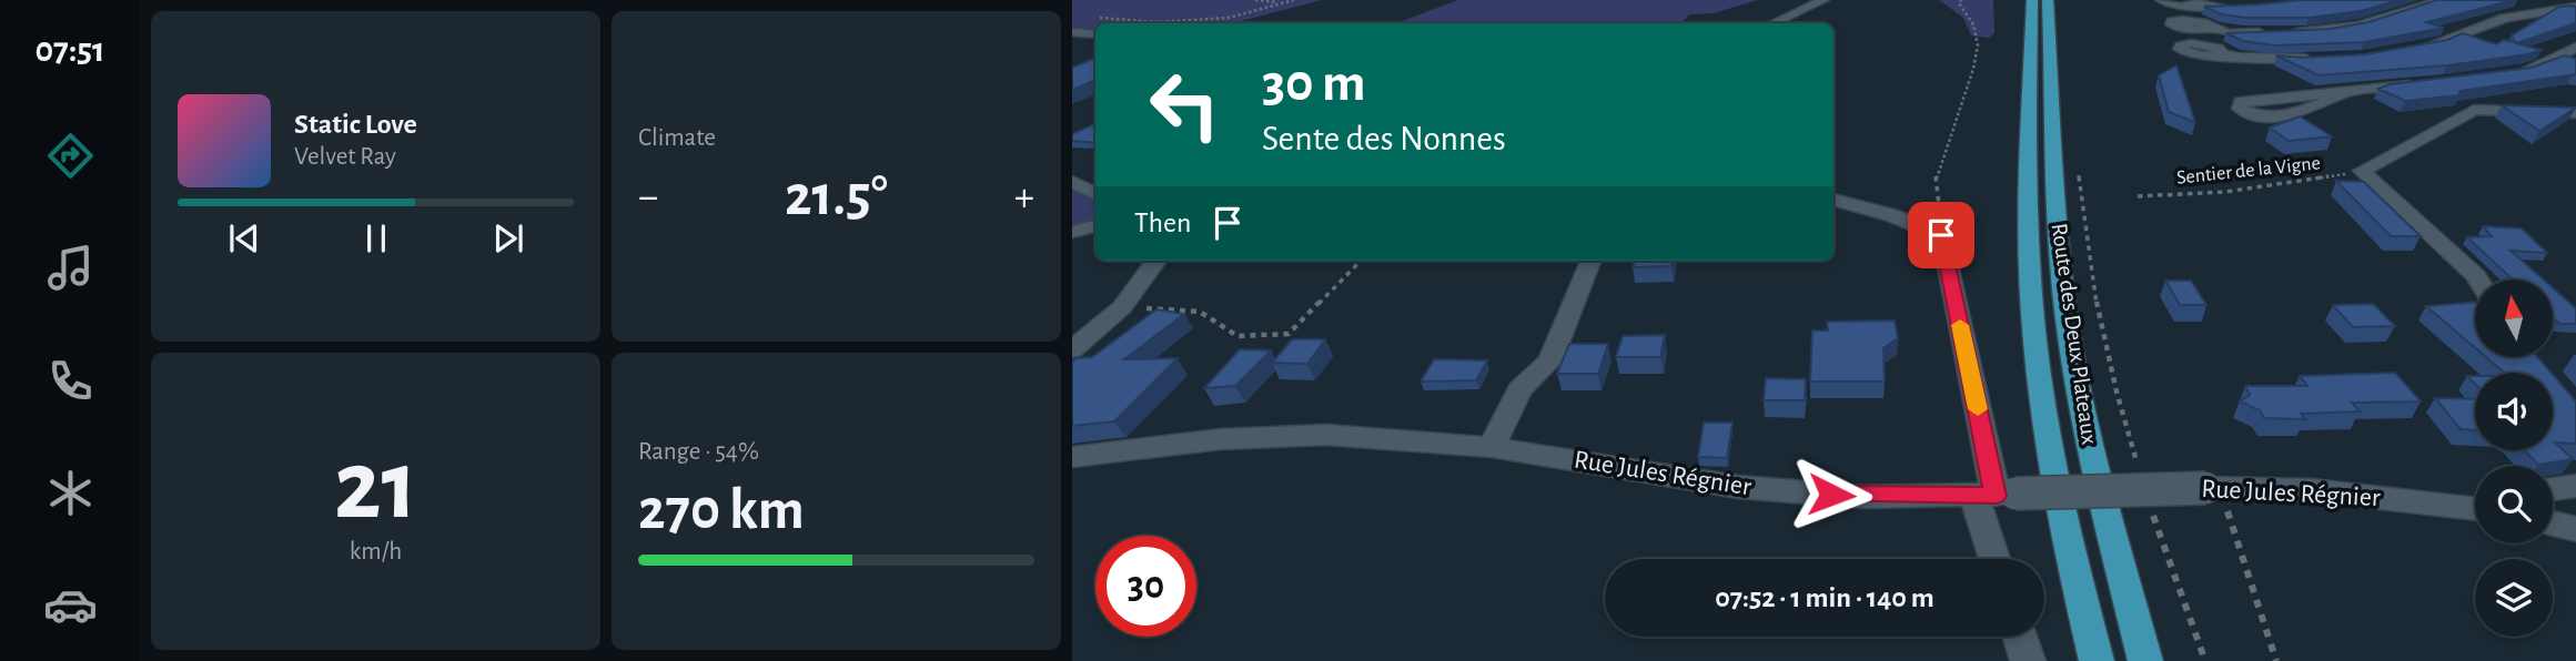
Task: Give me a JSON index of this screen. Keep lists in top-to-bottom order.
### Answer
{
  "streets": {
    "main road": ["Route des Deux Plateaux"],
    "street": ["Rue Jules Régnier"],
    "path": ["Sentier de la Vigne"]
  },
  "north": "top",
  "page": {
    "tabs": "07:51",
    "tile": [
      "Climate",
      ["21", "km/h"],
      ["Range · 54%", "270 km"]
    ],
    "turn": ["30 m", "Sente des Nonnes"],
    "song": ["Static Love", "Velvet Ray"],
    "heat": ["−", "21.5°", "+"],
    "then": "Then",
    "limit": "30",
    "trip": "07:52 · 1 min · 140 m"
  }
}
